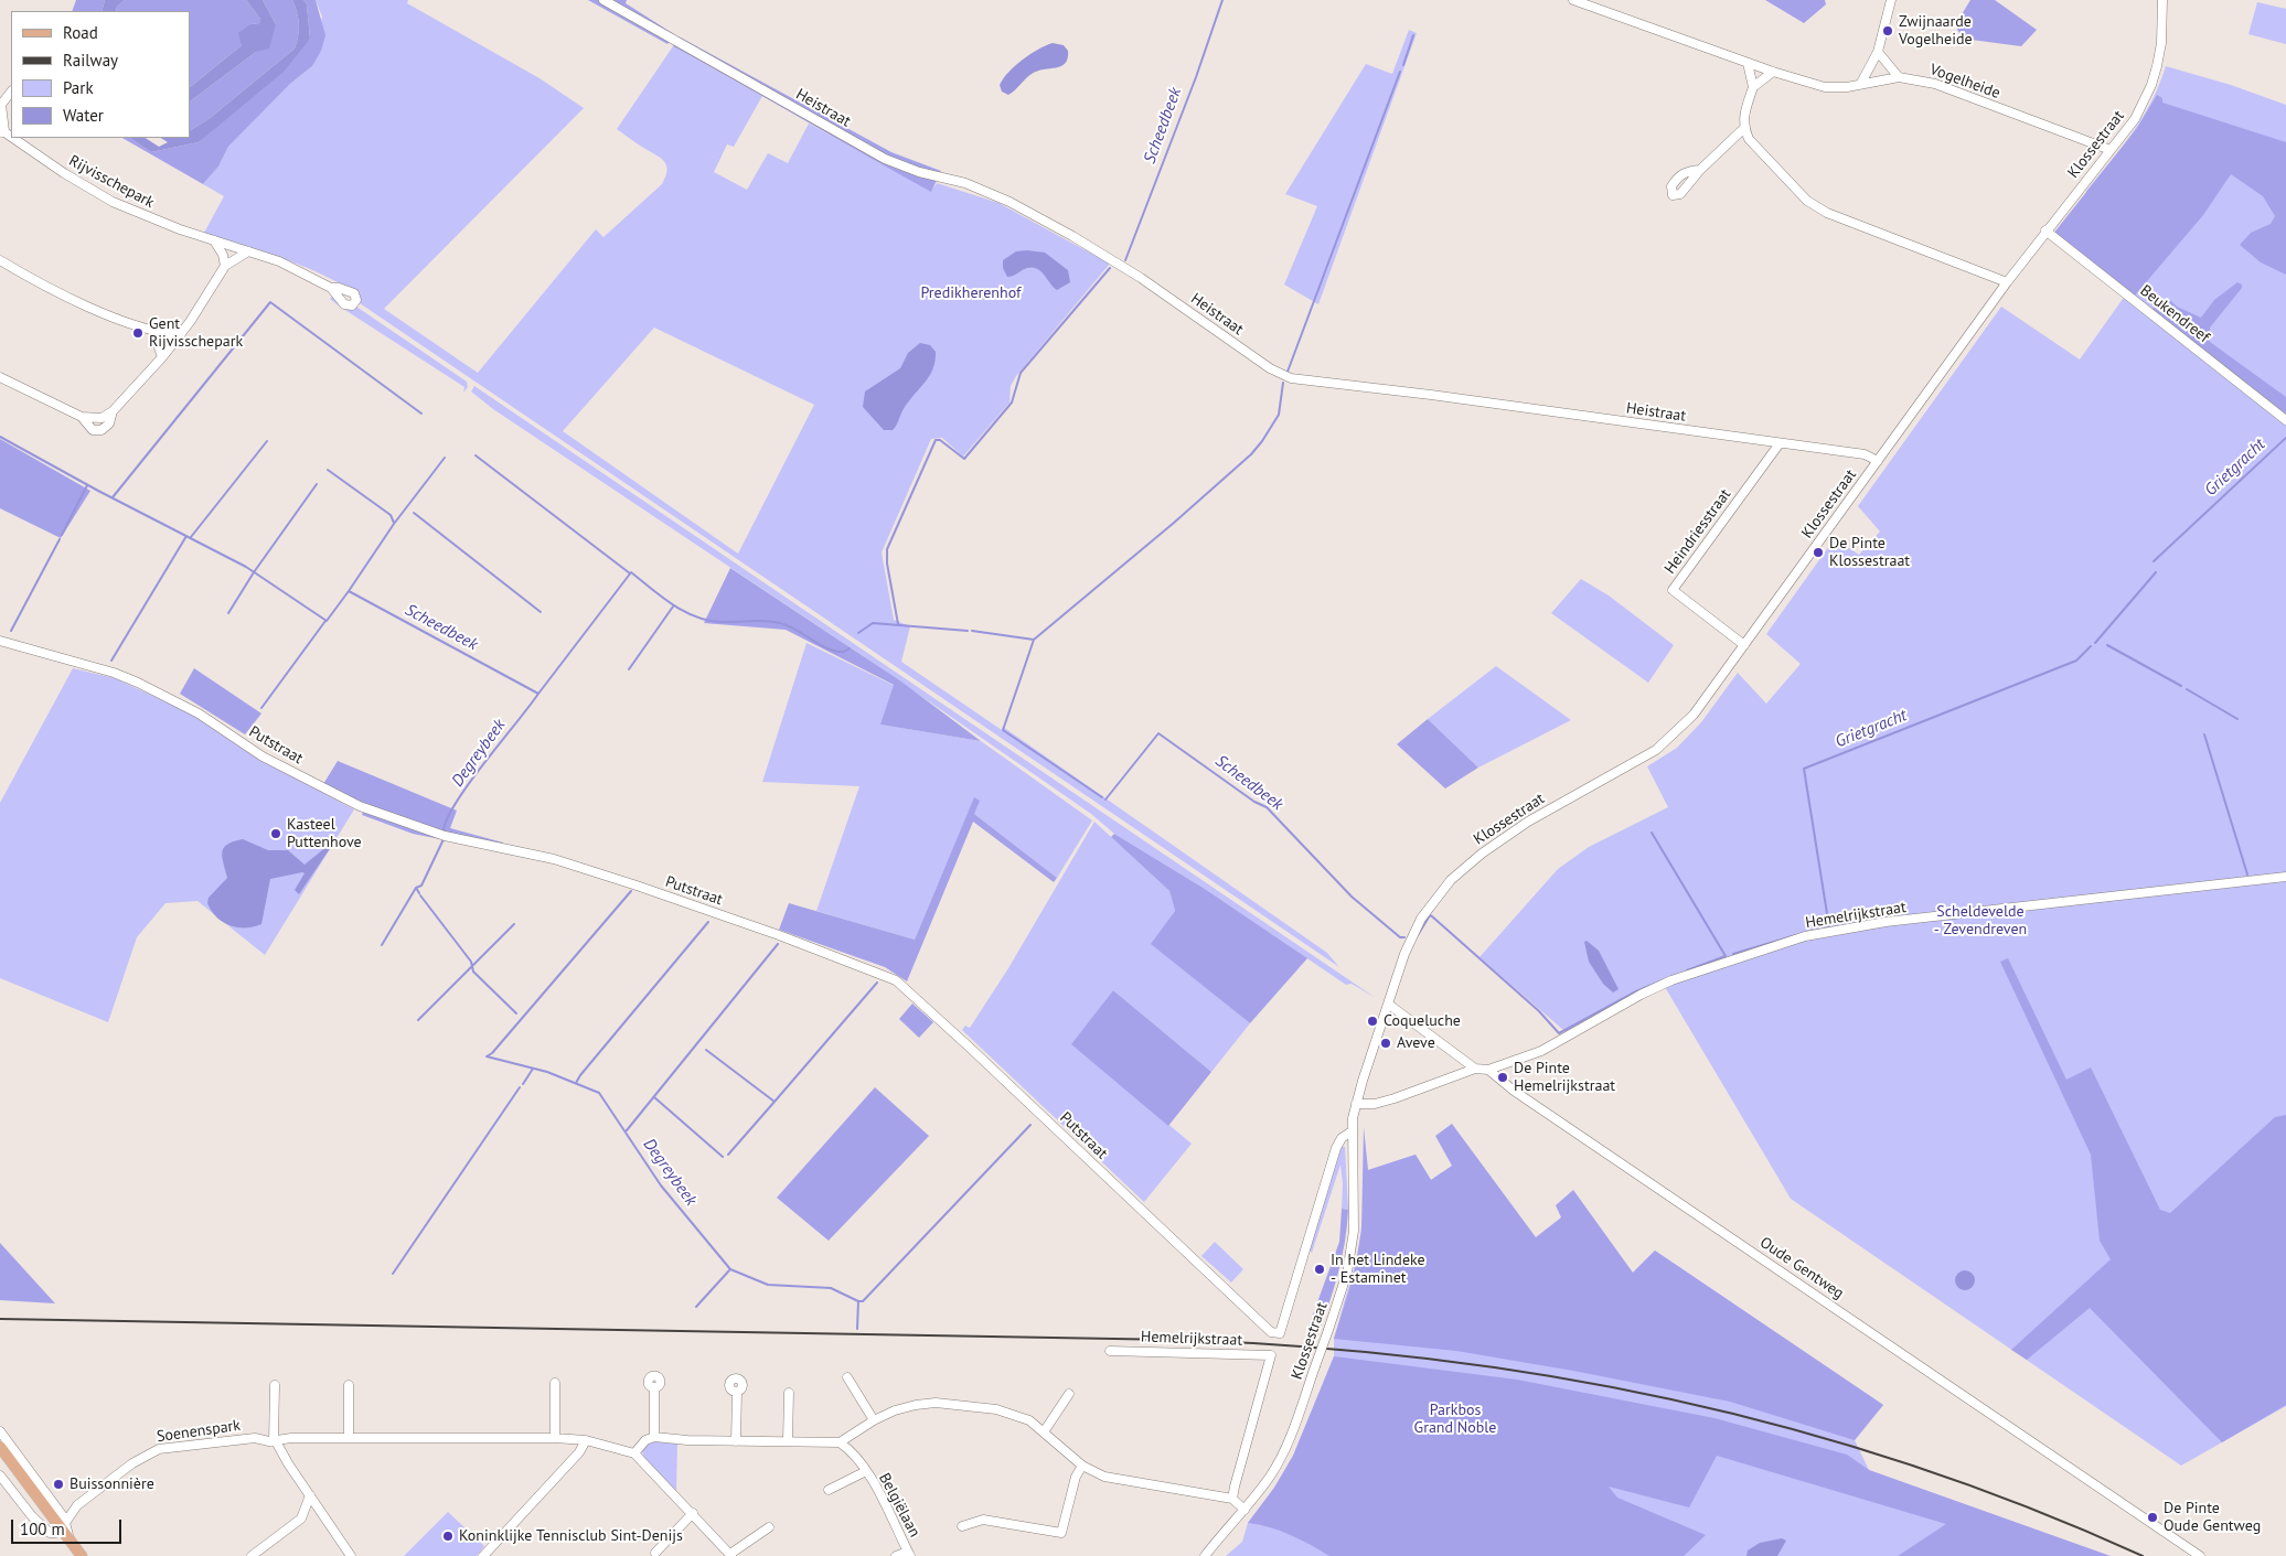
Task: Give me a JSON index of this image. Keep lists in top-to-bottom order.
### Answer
{
  "streets": {
    "street": [
      "Vogelheide",
      "Heistraat",
      "Klossestraat",
      "Rijvisschepark",
      "Beukendreef",
      "Heindriesstraat",
      "Putstraat",
      "Hemelrijkstraat",
      "Oude Gentweg",
      "Soenenspark",
      "Belgiëlaan"
    ]
  },
  "crossings": [
    ["Vogelheide", "Klossestraat"],
    ["Heistraat", "Klossestraat"],
    ["Heistraat", "Heindriesstraat"],
    ["Klossestraat", "Beukendreef"],
    ["Klossestraat", "Heindriesstraat"],
    ["Klossestraat", "Putstraat"],
    ["Hemelrijkstraat", "Oude Gentweg"]
  ],
  "water": ["Scheedbeek", "Grietgracht", "Degreybeek"],
  "parks": ["Predikherenhof", "Scheldevelde - Zevendreven", "Parkbos Grand Noble"],
  "places": [
    "Zwijnaarde Vogelheide",
    "Gent Rijvisschepark",
    "De Pinte Klossestraat",
    "Kasteel Puttenhove",
    "Coqueluche",
    "Aveve",
    "De Pinte Hemelrijkstraat",
    "In het Lindeke - Estaminet",
    "Buissonnière",
    "De Pinte Oude Gentweg",
    "Koninklijke Tennisclub Sint-Denijs"
  ],
  "legend": [
    "Road",
    "Railway",
    "Park",
    "Water"
  ],
  "scale_bar": "100 m"
}
